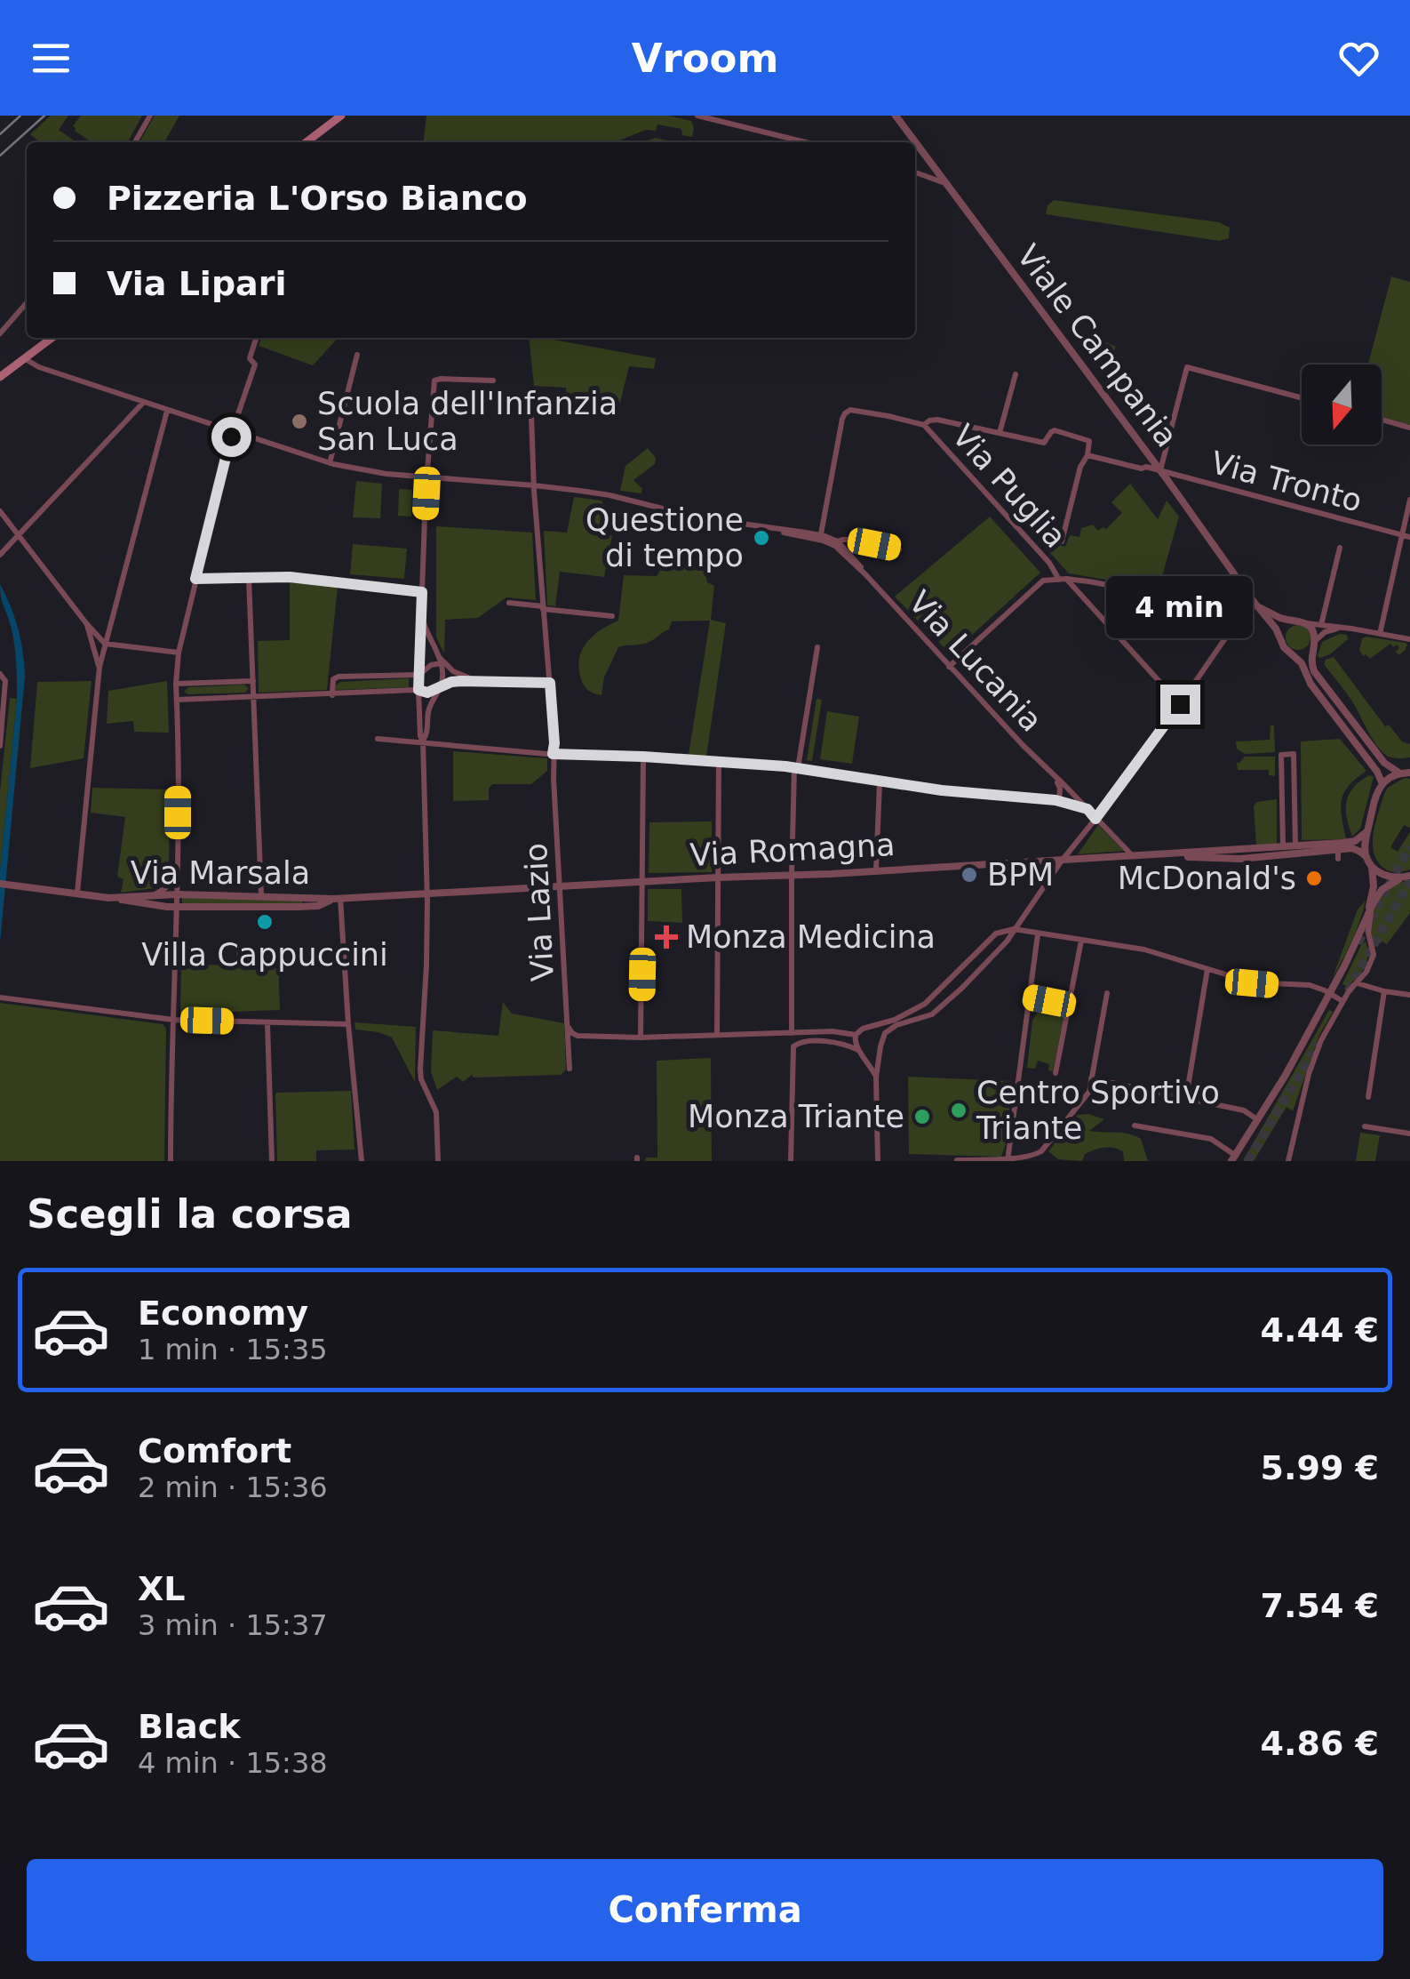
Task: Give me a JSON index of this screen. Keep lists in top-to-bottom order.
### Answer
{
  "streets": {
    "street": [
      "Viale Campania",
      "Via Tronto",
      "Via Puglia",
      "Via Lucania",
      "Via Romagna",
      "Via Marsala",
      "Via Lazio"
    ]
  },
  "crossings": [
    ["Viale Campania", "Via Tronto"],
    ["Via Tronto", "Via Puglia"],
    ["Via Lucania", "Via Romagna"],
    ["Via Romagna", "Via Marsala"],
    ["Via Romagna", "Via Lazio"]
  ],
  "places": {
    "other": [
      "Scuola dell'Infanzia San Luca",
      "Questione di tempo",
      "BPM",
      "McDonald's",
      "Villa Cappuccini",
      "Centro Sportivo Triante",
      "Monza Triante"
    ],
    "health": ["Monza Medicina"]
  },
  "north": "bottom",
  "page": {
    "header": "Vroom",
    "banner": ["Pizzeria L'Orso Bianco", "Via Lipari"],
    "bubble": "4 min",
    "heading": "Scegli la corsa",
    "list": [
      {
        "name": "Economy",
        "note": "1 min · 15:35",
        "value": "4.44 €"
      },
      {
        "name": "Comfort",
        "note": "2 min · 15:36",
        "value": "5.99 €"
      },
      {
        "name": "XL",
        "note": "3 min · 15:37",
        "value": "7.54 €"
      },
      {
        "name": "Black",
        "note": "4 min · 15:38",
        "value": "4.86 €"
      }
    ],
    "buttons": "Conferma"
  }
}
